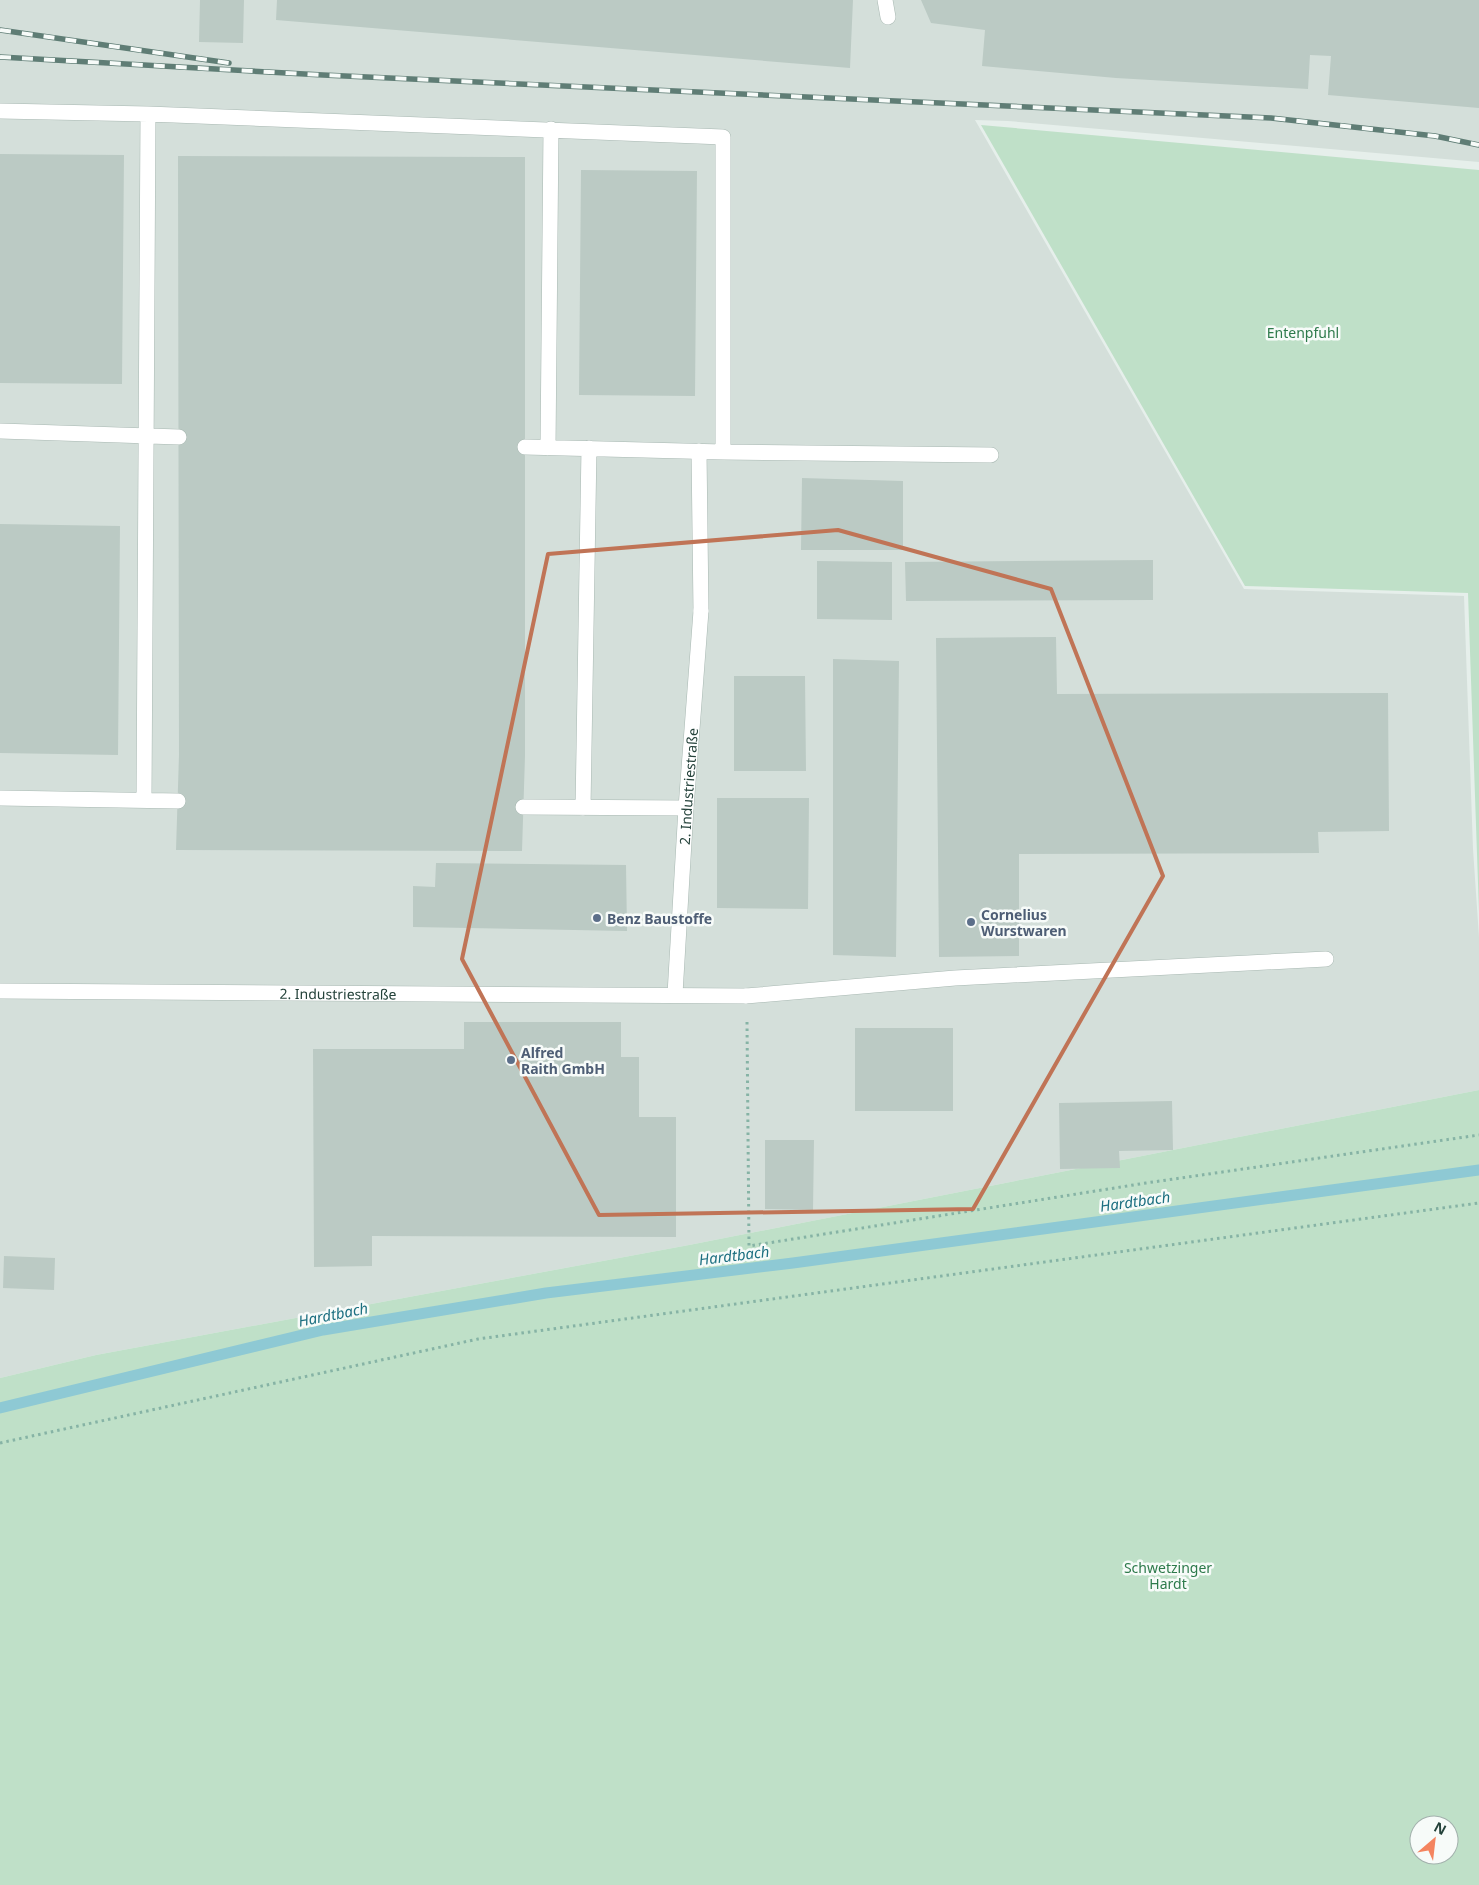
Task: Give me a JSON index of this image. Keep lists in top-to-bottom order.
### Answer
{
  "streets": {
    "street": ["2. Industriestraße"]
  },
  "water": ["Hardtbach"],
  "parks": ["Entenpfuhl", "Schwetzinger Hardt"],
  "places": ["Benz Baustoffe", "Cornelius Wurstwaren", "Alfred Raith GmbH"],
  "north": "top right"
}
